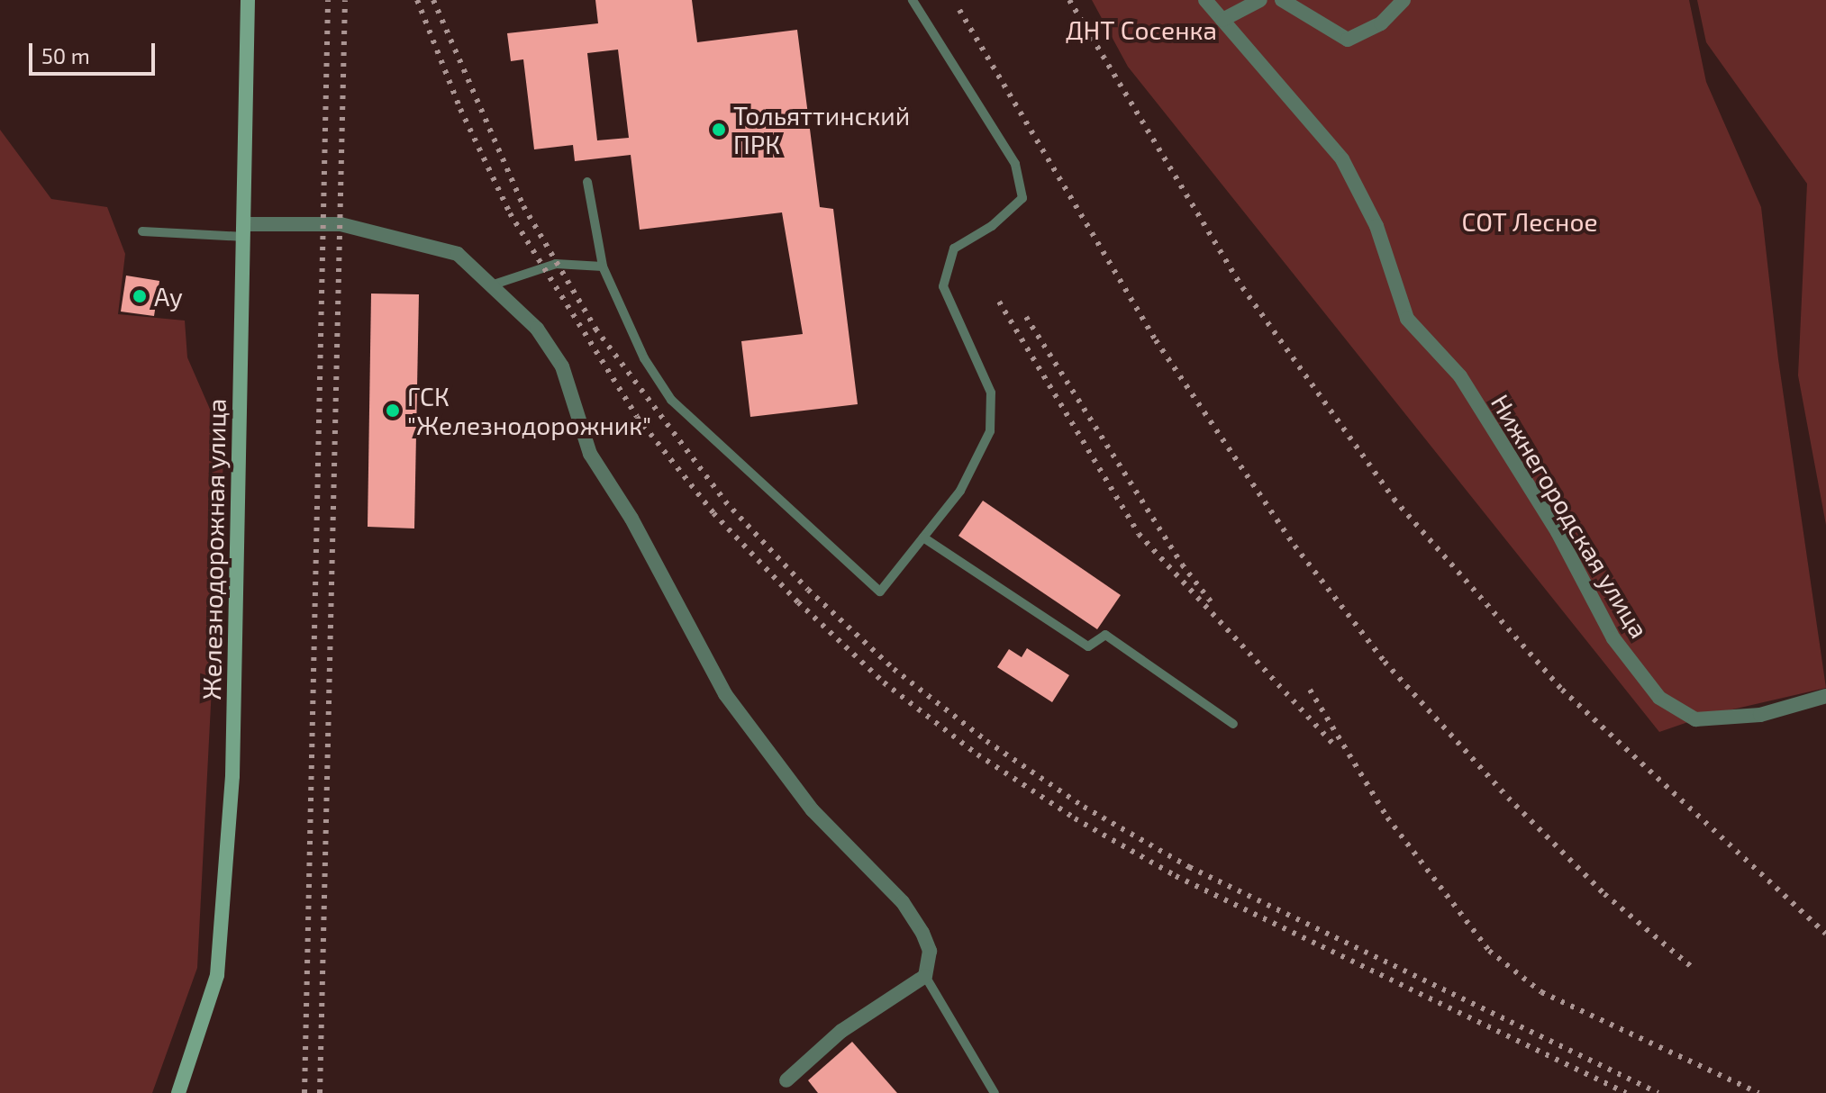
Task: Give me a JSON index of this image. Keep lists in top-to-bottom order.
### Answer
{
  "streets": {
    "main road": ["Железнодорожная улица"],
    "street": ["Нижнегородская улица"]
  },
  "parks": ["ДНТ Сосенка", "СОТ Лесное"],
  "places": ["Тольяттинский ПРК", "Ау", "ГСК \"Железнодорожник\""],
  "scale_bar": "50 m"
}
